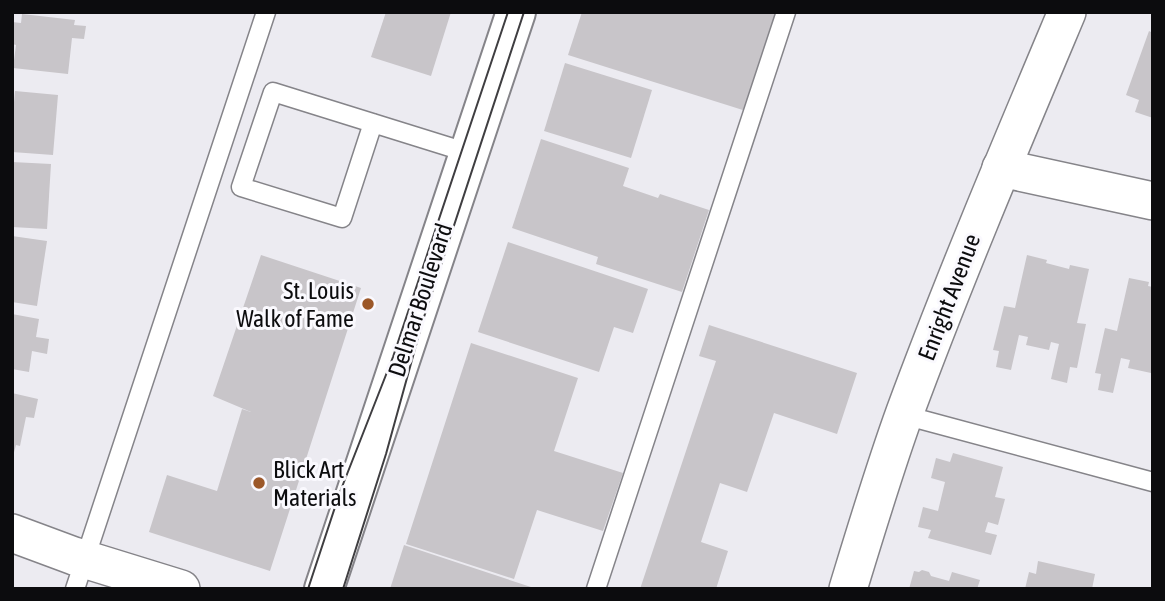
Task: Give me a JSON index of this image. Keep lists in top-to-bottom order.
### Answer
{
  "streets": {
    "main road": ["Delmar Boulevard"],
    "street": ["Enright Avenue"]
  },
  "places": ["St. Louis Walk of Fame", "Blick Art Materials"]
}
